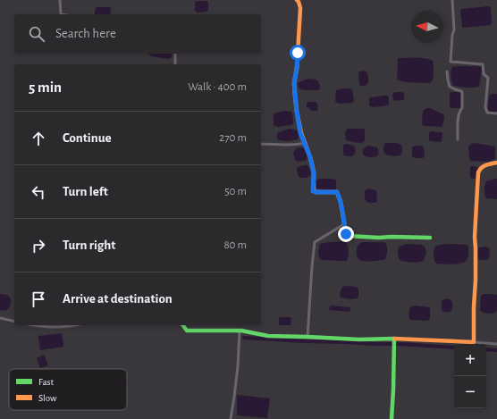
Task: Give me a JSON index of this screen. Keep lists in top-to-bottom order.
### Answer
{
  "legend": ["Fast", "Slow"],
  "north": "left",
  "page": {
    "search": "Search here",
    "heading": ["5 min", "Walk · 400 m"],
    "list": [
      ["Continue", "270 m"],
      ["Turn left", "50 m"],
      ["Turn right", "80 m"],
      "Arrive at destination"
    ],
    "map_buttons": ["+", "−"]
  }
}
